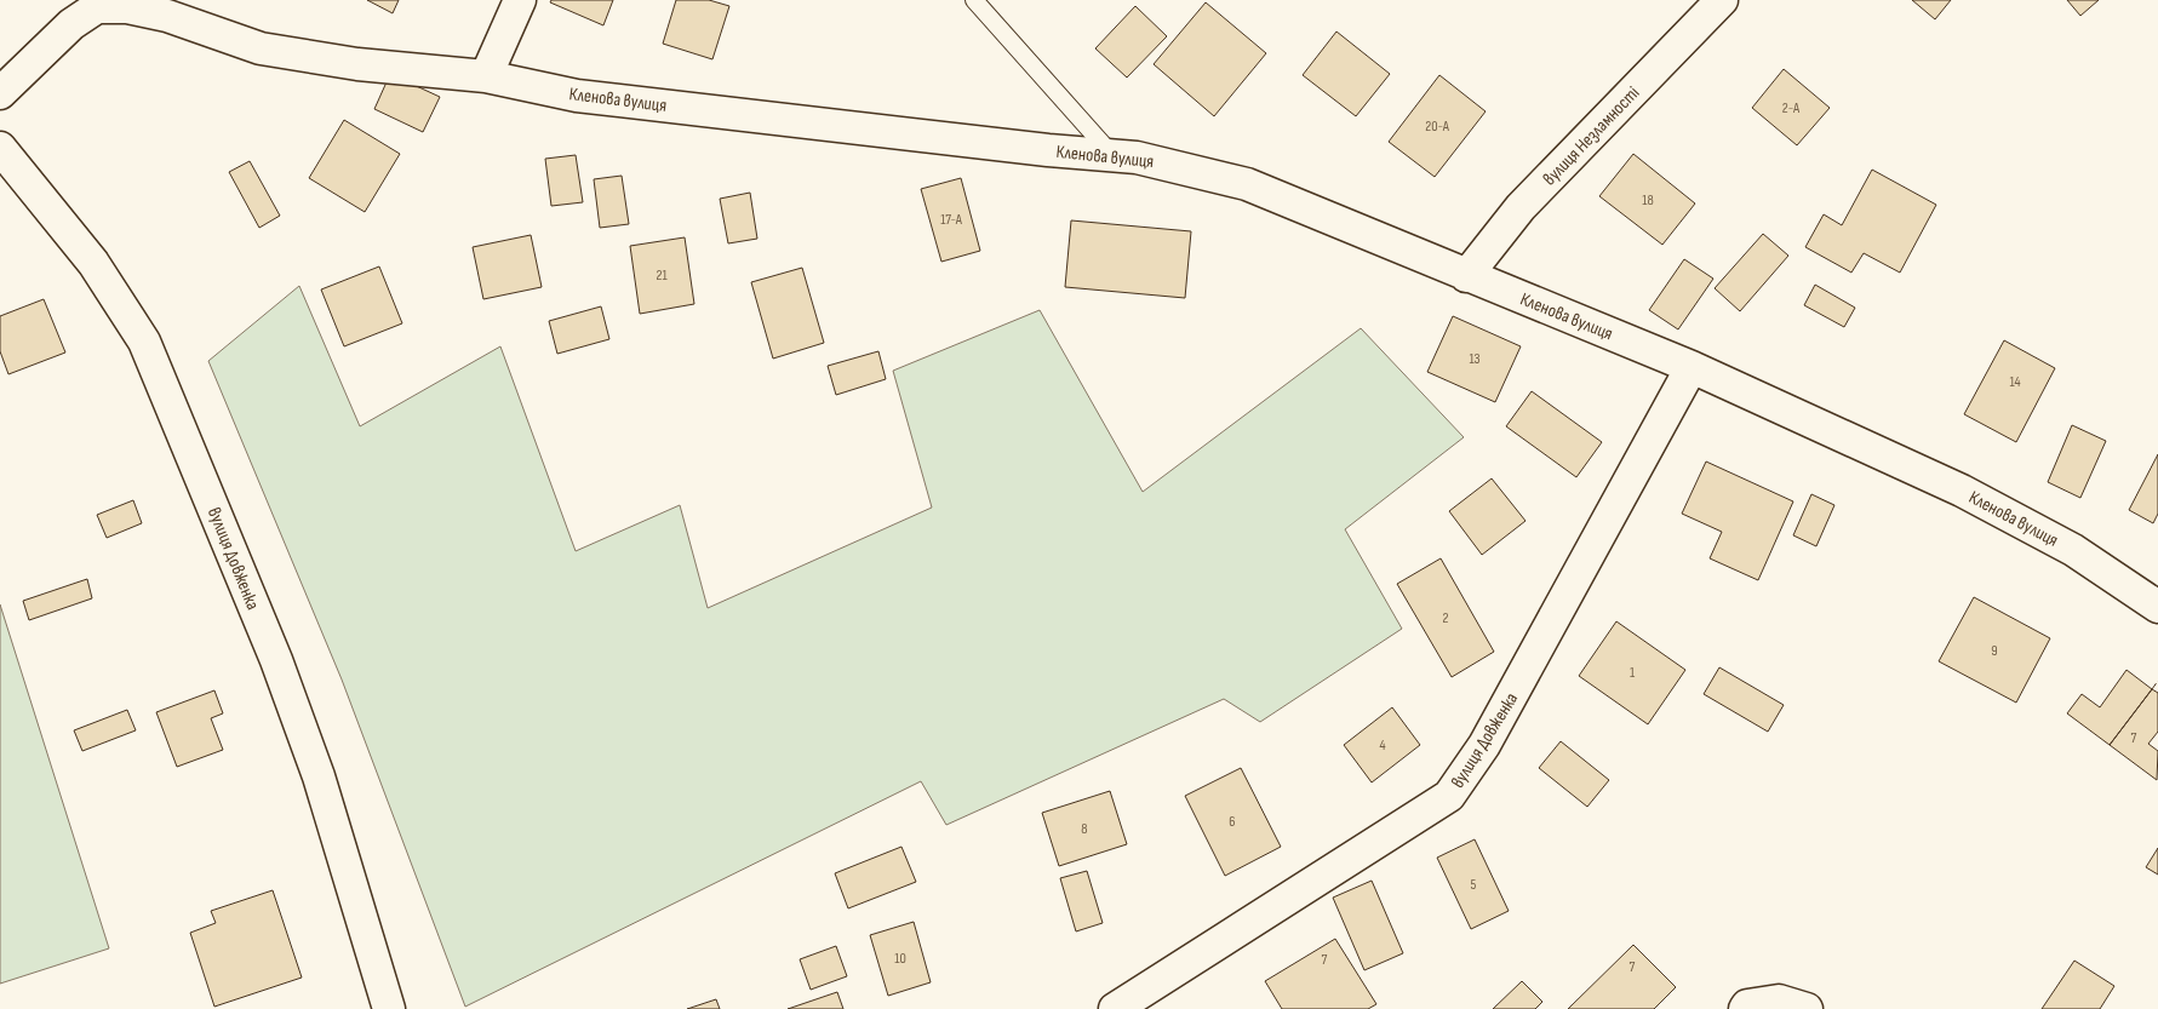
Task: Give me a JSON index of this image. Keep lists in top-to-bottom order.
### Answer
{
  "streets": {
    "street": ["Кленова вулиця", "вулиця Незламності", "вулиця Довженка"]
  },
  "crossings": [
    ["Кленова вулиця", "вулиця Незламності"],
    ["Кленова вулиця", "вулиця Довженка"]
  ],
  "house_numbers": [
    "2-А",
    "20-А",
    "18",
    "17-А",
    "21",
    "13",
    "14",
    "2",
    "9",
    "1",
    "7",
    "4",
    "6",
    "8",
    "5",
    "10",
    "7",
    "7"
  ]
}
